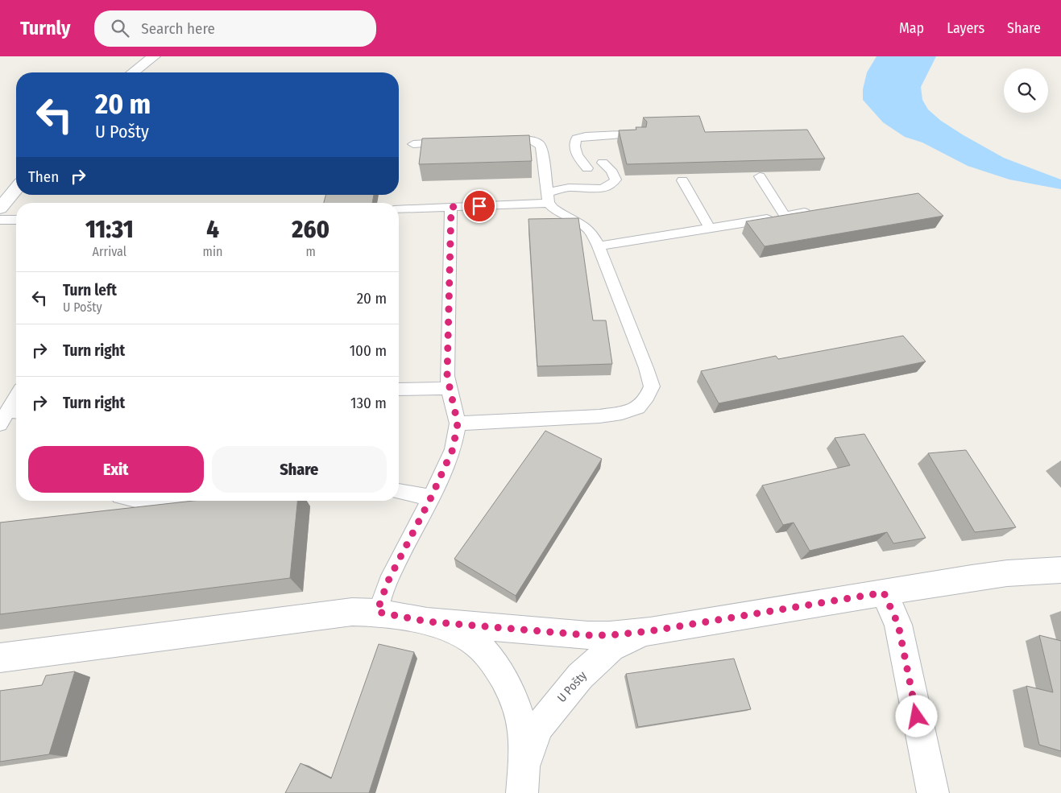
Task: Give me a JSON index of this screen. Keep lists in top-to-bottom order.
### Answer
{
  "streets": {
    "street": ["U Pošty"]
  },
  "page": {
    "header": "Turnly",
    "search": "Search here",
    "nav": ["Map", "Layers", "Share"],
    "turn": ["20 m", "U Pošty"],
    "then": "Then",
    "eta": [
      "11:31",
      "Arrival",
      "4",
      "min",
      "260",
      "m"
    ],
    "list": [
      {
        "name": "Turn left",
        "note": "U Pošty",
        "value": "20 m"
      },
      {
        "name": "Turn right",
        "value": "100 m"
      },
      {
        "name": "Turn right",
        "value": "130 m"
      }
    ],
    "buttons": ["Exit", "Share"]
  }
}
